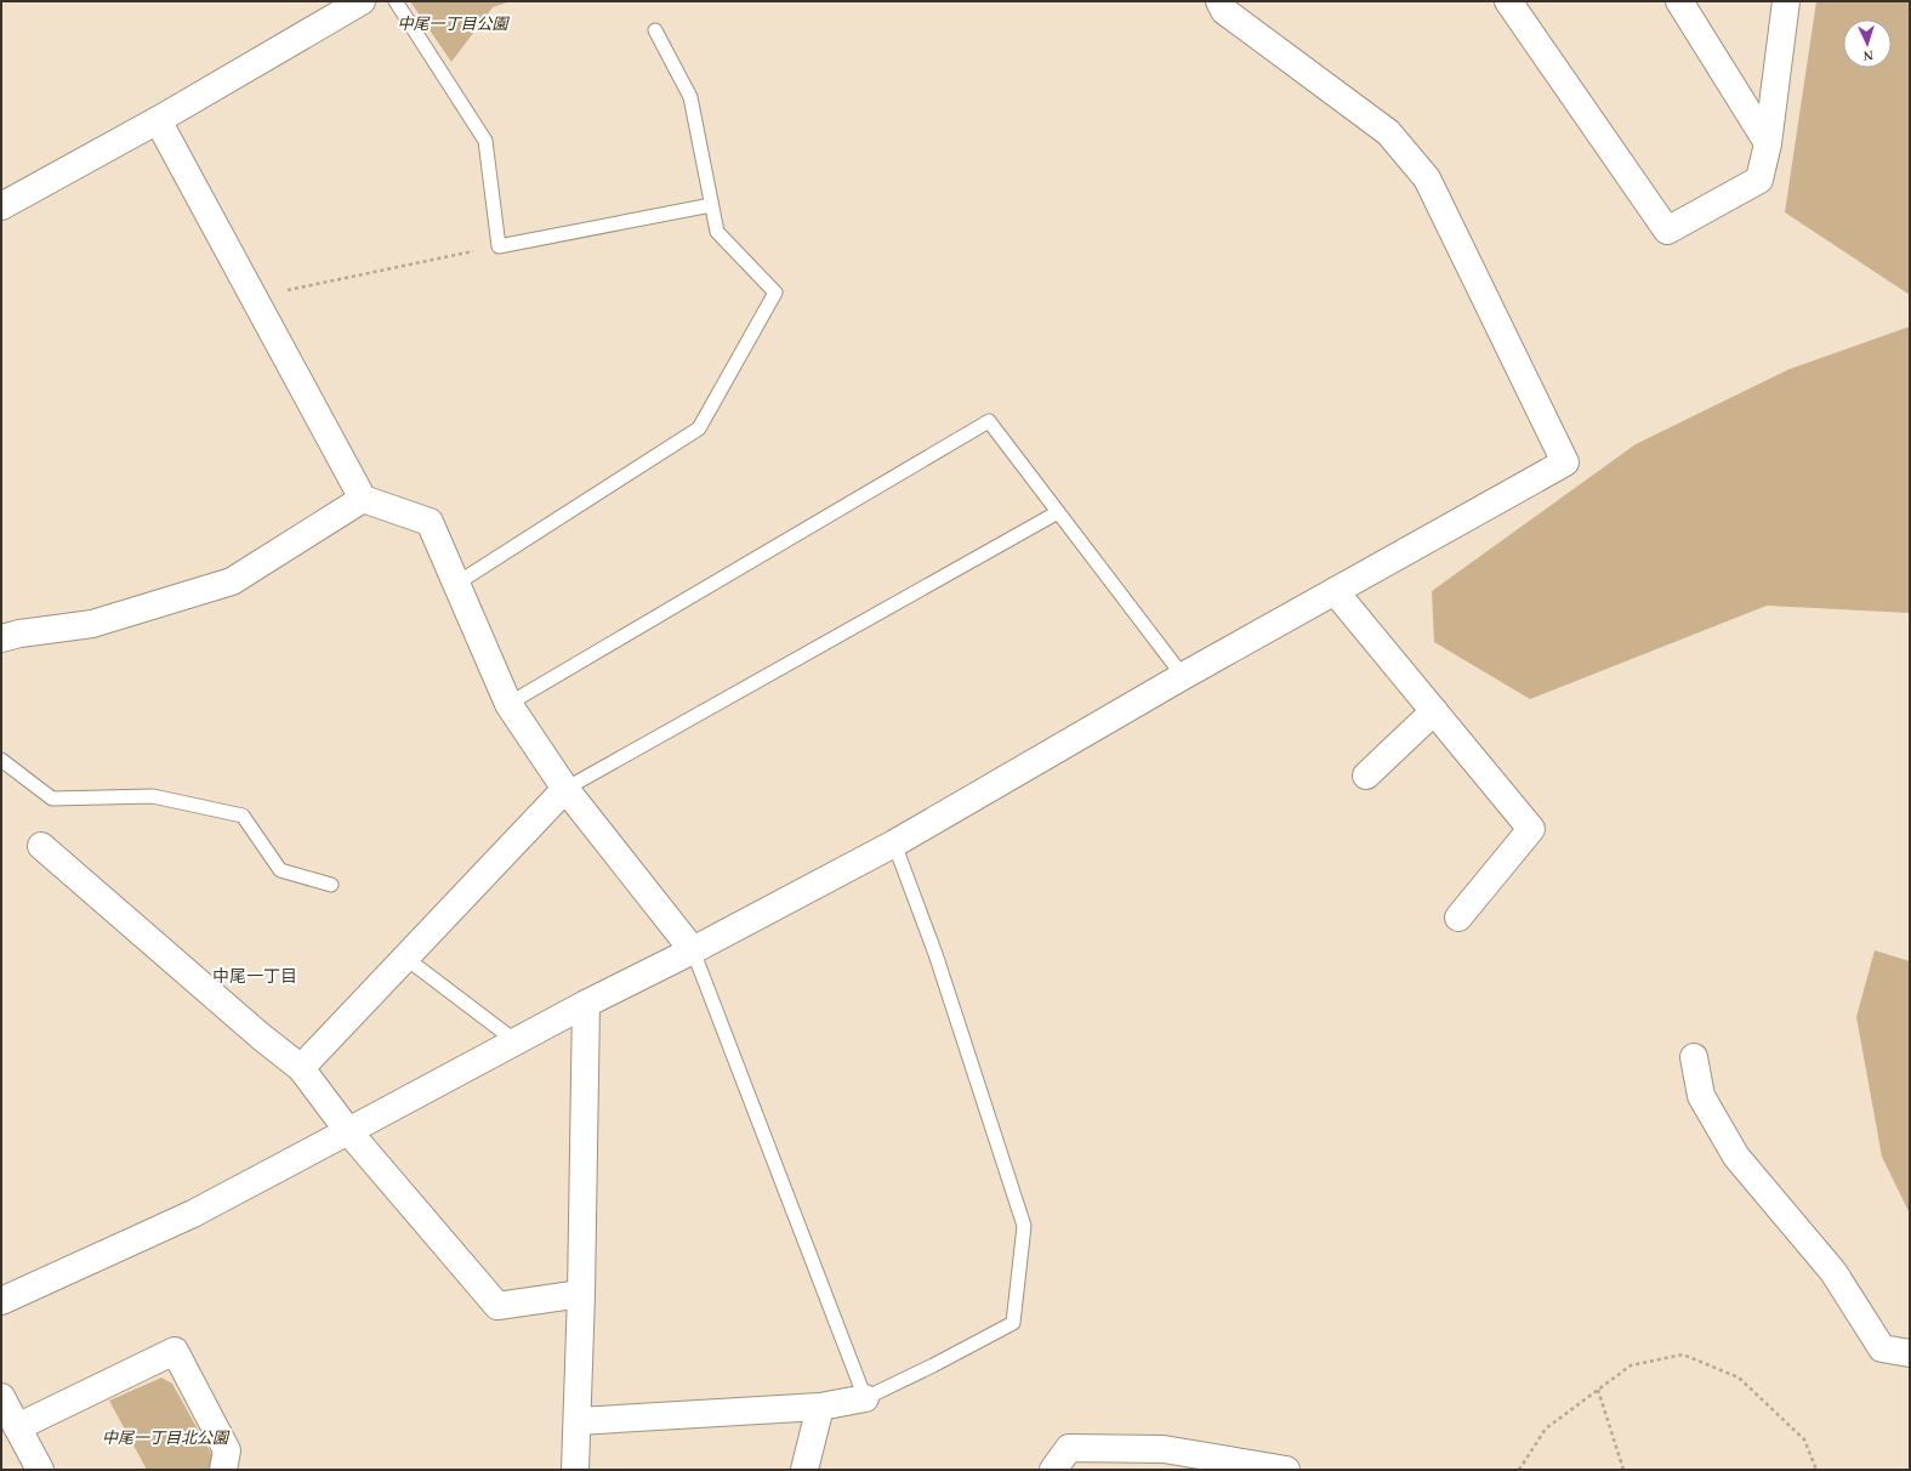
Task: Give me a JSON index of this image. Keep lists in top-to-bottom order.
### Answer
{
  "districts": ["中尾一丁目"],
  "parks": ["中尾一丁目公園", "中尾一丁目北公園"],
  "north": "bottom"
}
